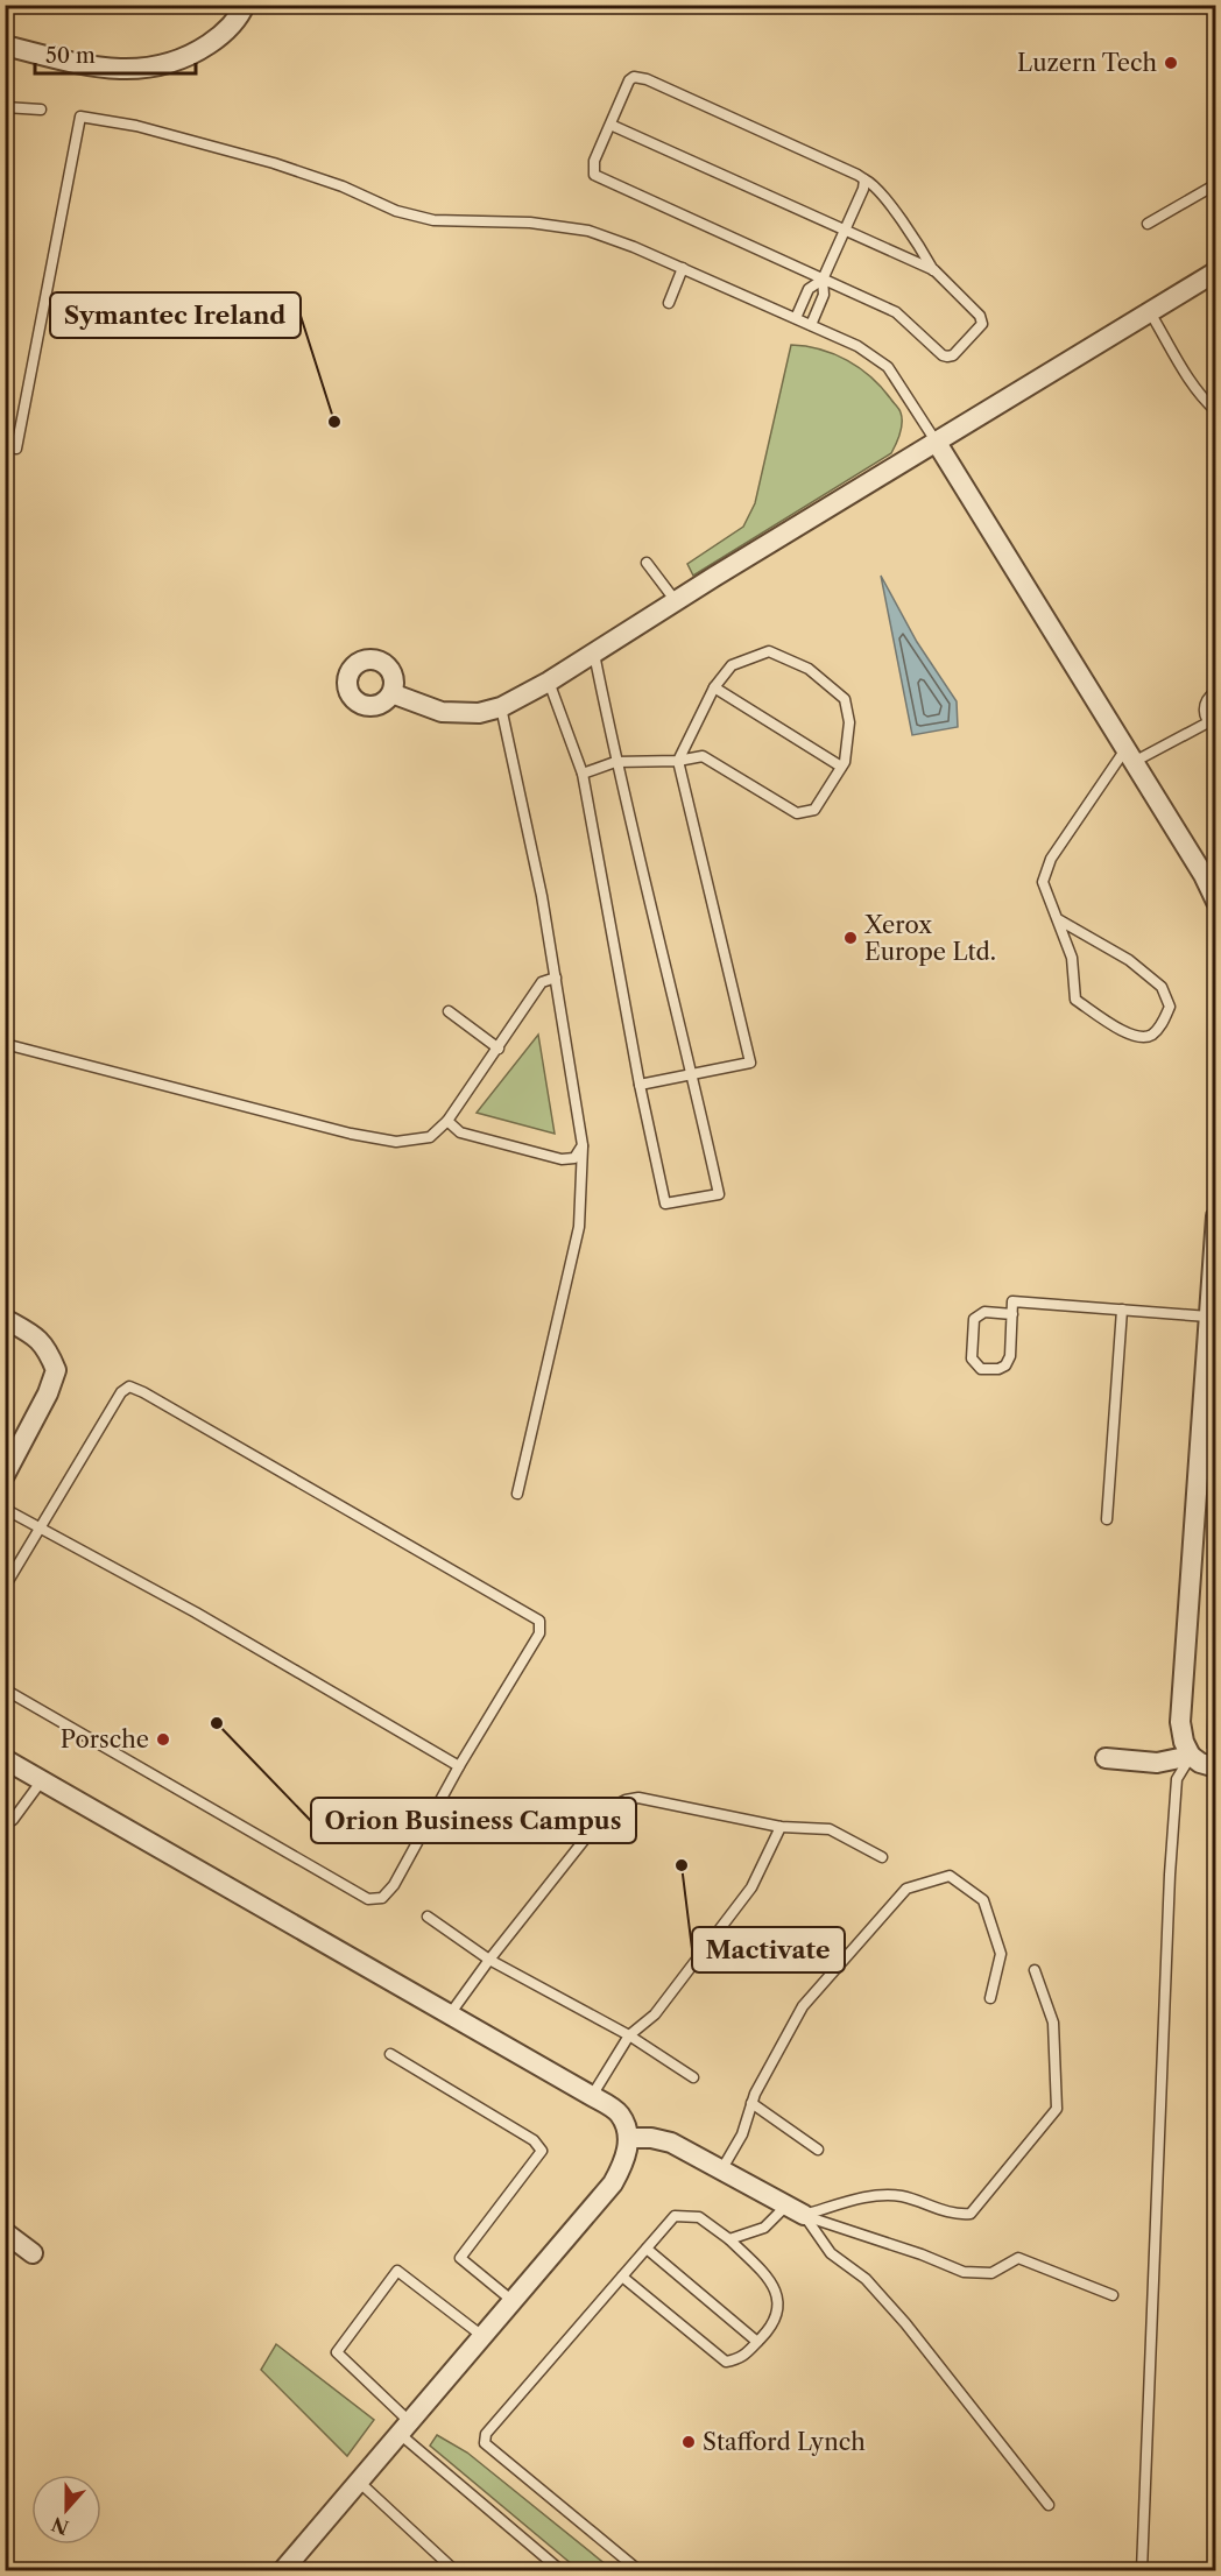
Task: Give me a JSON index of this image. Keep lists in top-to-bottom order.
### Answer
{
  "places": [
    "Luzern Tech",
    "Symantec Ireland",
    "Xerox Europe Ltd.",
    "Orion Business Campus",
    "Porsche",
    "Mactivate",
    "Stafford Lynch"
  ],
  "scale_bar": "50 m",
  "north": "bottom"
}
